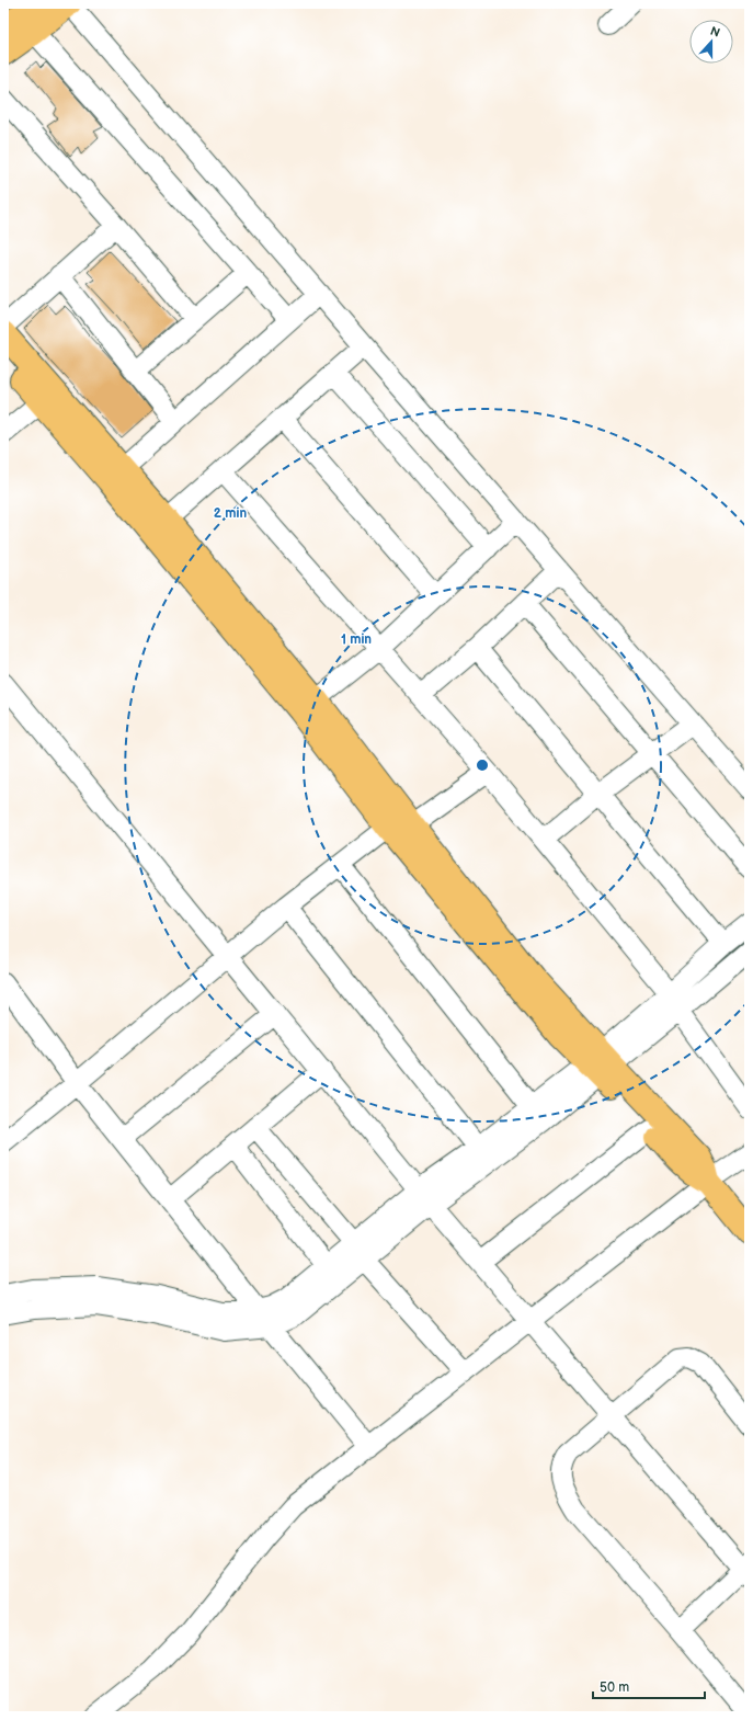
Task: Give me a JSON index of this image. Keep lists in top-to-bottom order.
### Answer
{
  "scale_bar": "50 m",
  "north": "top",
  "rings": ["2 min", "1 min"]
}
